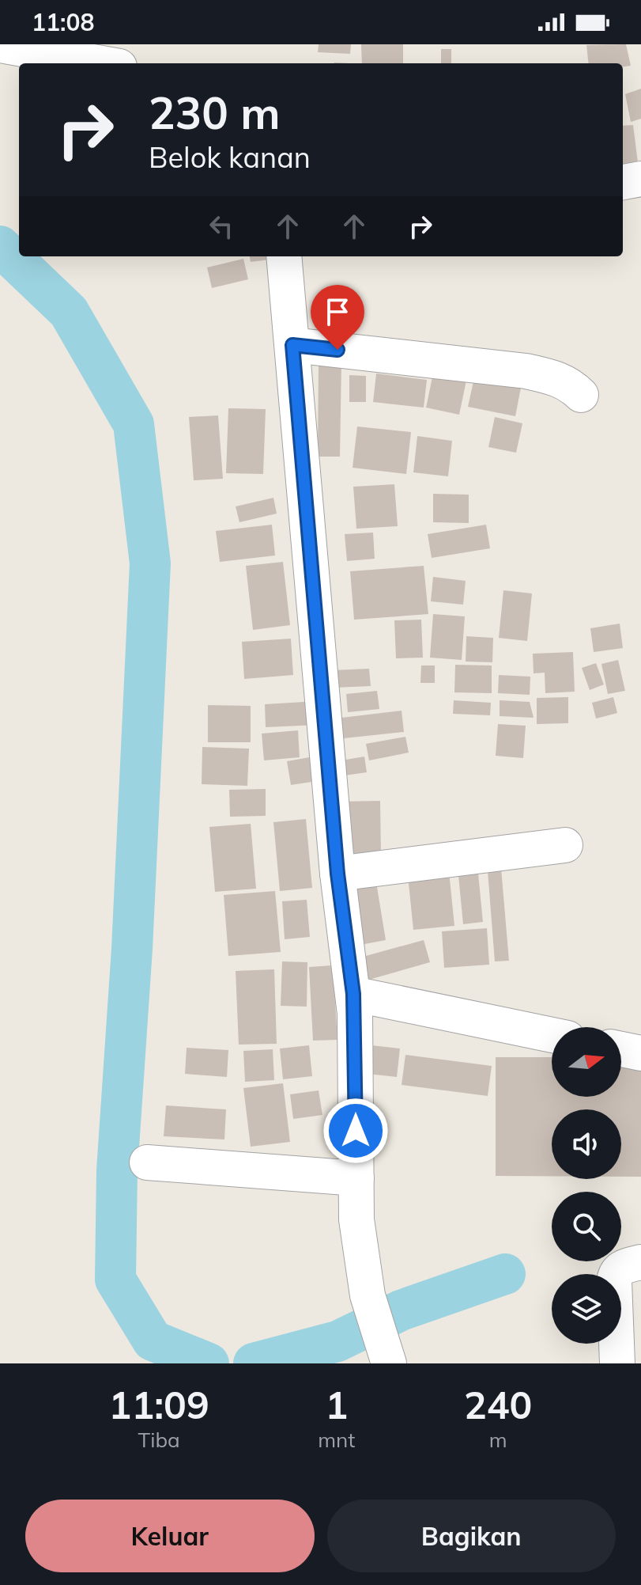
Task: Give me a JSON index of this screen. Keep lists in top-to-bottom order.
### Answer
{
  "north": "right",
  "page": {
    "status": "11:08",
    "turn": ["230 m", "Belok kanan"],
    "eta": [
      "11:09",
      "Tiba",
      "1",
      "mnt",
      "240",
      "m"
    ],
    "buttons": ["Keluar", "Bagikan"]
  }
}
